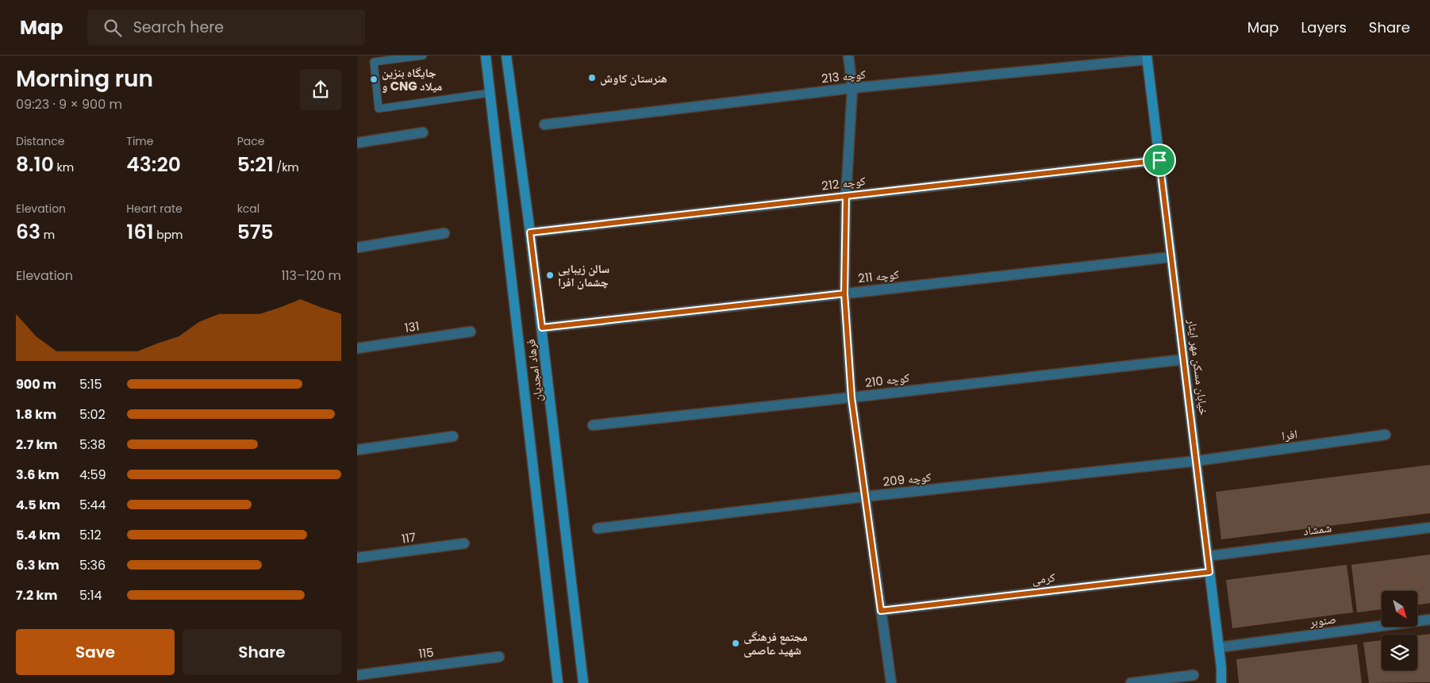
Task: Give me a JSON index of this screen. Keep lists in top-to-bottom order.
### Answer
{
  "streets": {
    "street": [
      "کوچه 213",
      "کوچه 212",
      "کوچه 211",
      "131",
      "خیابان مسکن مهر ایثار",
      "فرهاد امجدیان",
      "کوچه 210",
      "افرا",
      "کوچه 209",
      "شمشاد",
      "117",
      "کرمی",
      "صنوبر",
      "115"
    ]
  },
  "crossings": [
    ["کوچه 213", "خیابان مسکن مهر ایثار"],
    ["کوچه 212", "خیابان مسکن مهر ایثار"],
    ["کوچه 212", "فرهاد امجدیان"],
    ["کوچه 211", "خیابان مسکن مهر ایثار"],
    ["کوچه 211", "فرهاد امجدیان"],
    ["خیابان مسکن مهر ایثار", "کوچه 210"],
    ["خیابان مسکن مهر ایثار", "افرا"],
    ["خیابان مسکن مهر ایثار", "کوچه 209"],
    ["خیابان مسکن مهر ایثار", "شمشاد"],
    ["خیابان مسکن مهر ایثار", "کرمی"],
    ["خیابان مسکن مهر ایثار", "صنوبر"],
    ["افرا", "کوچه 209"]
  ],
  "places": [
    "هنرستان کاوش",
    "جایگاه بنزین و CNG میلاد",
    "سالن زیبایی چشمان افرا",
    "مجتمع فرهنگی شهید عاصمی"
  ],
  "north": "bottom right",
  "page": {
    "header": "Map",
    "search": "Search here",
    "nav": ["Map", "Layers", "Share"],
    "heading": ["Morning run", "09:23 · 9 × 900 m"],
    "stats": [
      ["Distance", "8.10 km"],
      ["Time", "43:20"],
      ["Pace", "5:21 /km"],
      ["Elevation", "63 m"],
      ["Heart rate", "161 bpm"],
      ["kcal", "575"]
    ],
    "chart": ["Elevation", "113–120 m"],
    "list": [
      {
        "name": "900 m",
        "note": "5:15"
      },
      {
        "name": "1.8 km",
        "note": "5:02"
      },
      {
        "name": "2.7 km",
        "note": "5:38"
      },
      {
        "name": "3.6 km",
        "note": "4:59"
      },
      {
        "name": "4.5 km",
        "note": "5:44"
      },
      {
        "name": "5.4 km",
        "note": "5:12"
      },
      {
        "name": "6.3 km",
        "note": "5:36"
      },
      {
        "name": "7.2 km",
        "note": "5:14"
      }
    ],
    "buttons": ["Save", "Share"]
  }
}
